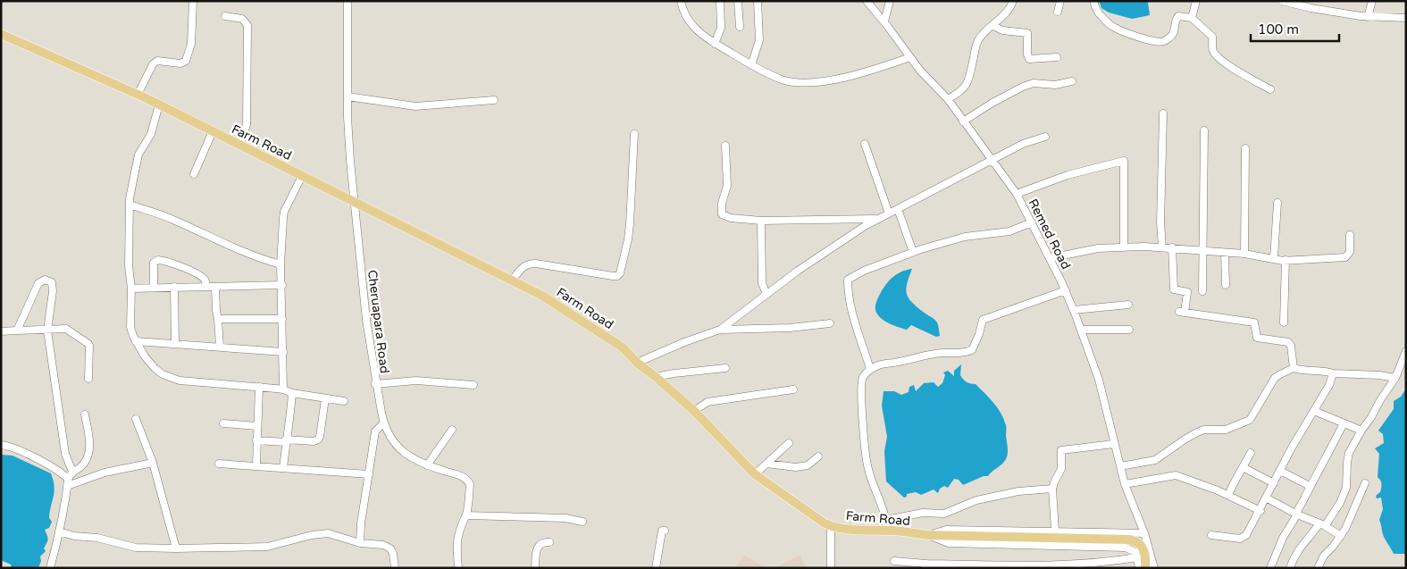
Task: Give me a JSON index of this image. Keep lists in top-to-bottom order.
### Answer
{
  "streets": {
    "main road": ["Farm Road"],
    "street": ["Remed Road", "Cheruapara Road"]
  },
  "crossings": [
    ["Farm Road", "Remed Road"],
    ["Farm Road", "Cheruapara Road"]
  ],
  "scale_bar": "100 m"
}
